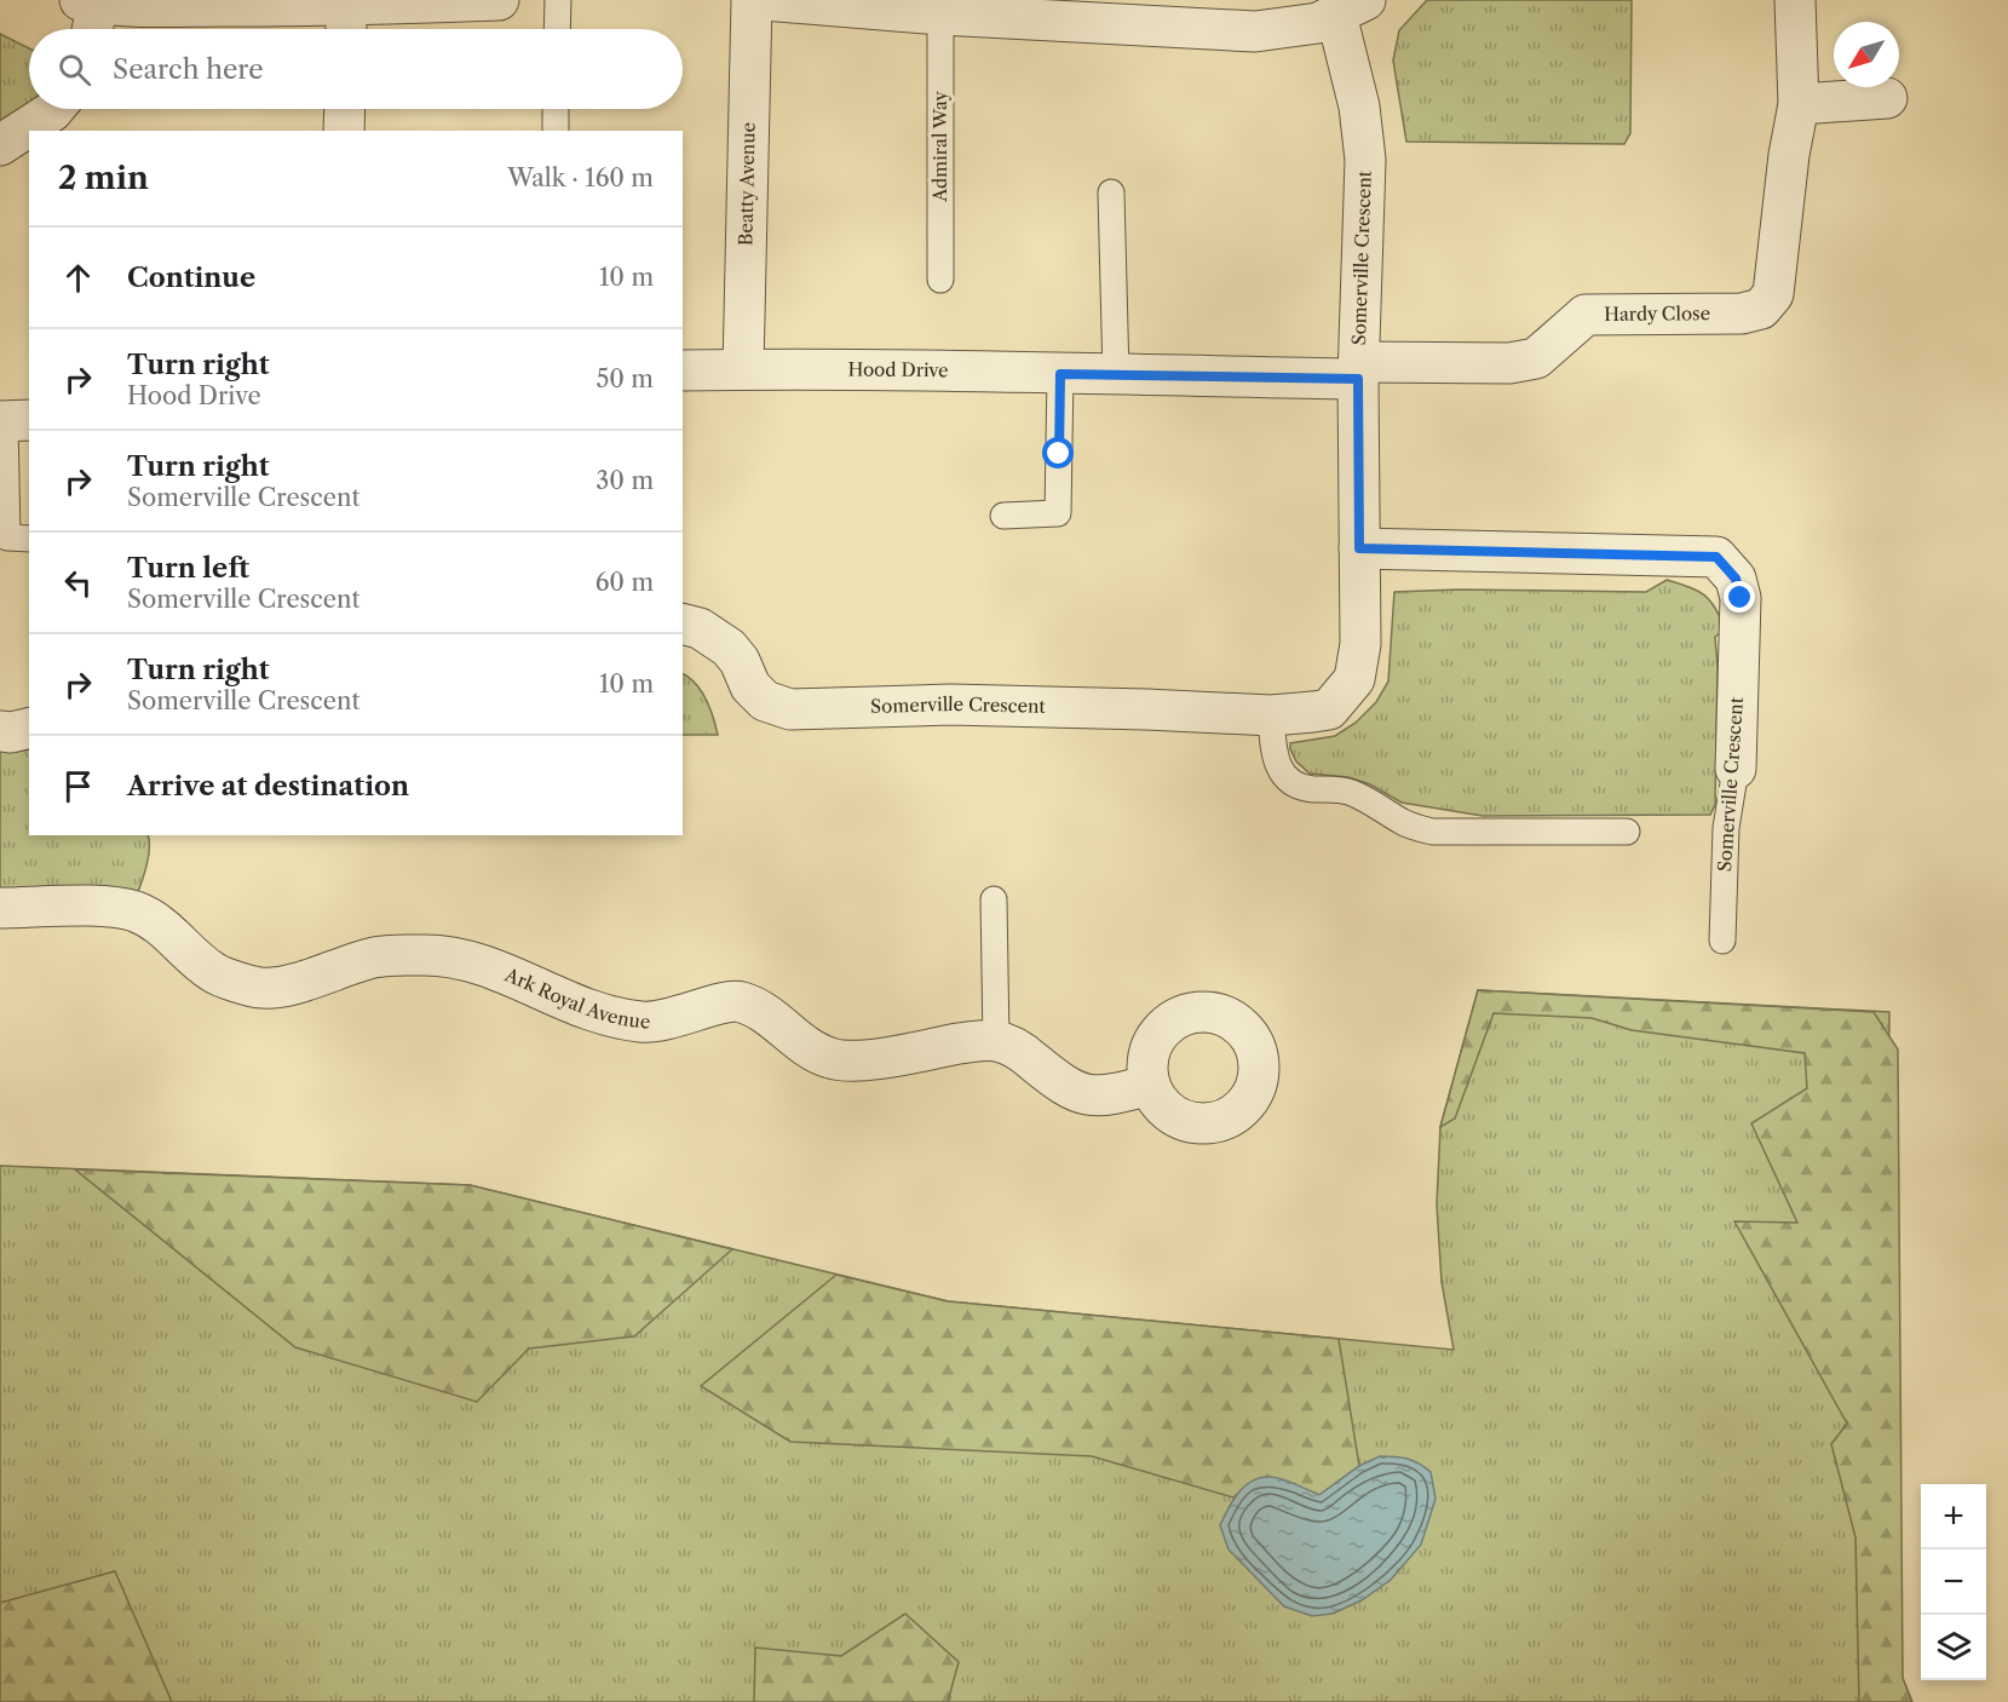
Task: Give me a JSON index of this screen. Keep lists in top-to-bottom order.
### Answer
{
  "streets": {
    "street": [
      "Beatty Avenue",
      "Somerville Crescent",
      "Hardy Close",
      "Hood Drive",
      "Ark Royal Avenue"
    ],
    "lane": ["Admiral Way"]
  },
  "crossings": [
    ["Beatty Avenue", "Hood Drive"],
    ["Somerville Crescent", "Hardy Close"],
    ["Somerville Crescent", "Hood Drive"],
    ["Hardy Close", "Hood Drive"]
  ],
  "north": "bottom left",
  "page": {
    "search": "Search here",
    "heading": ["2 min", "Walk · 160 m"],
    "list": [
      ["Continue", "10 m"],
      ["Turn right", "Hood Drive", "50 m"],
      ["Turn right", "Somerville Crescent", "30 m"],
      ["Turn left", "Somerville Crescent", "60 m"],
      ["Turn right", "Somerville Crescent", "10 m"],
      "Arrive at destination"
    ],
    "map_buttons": ["+", "−"]
  }
}
